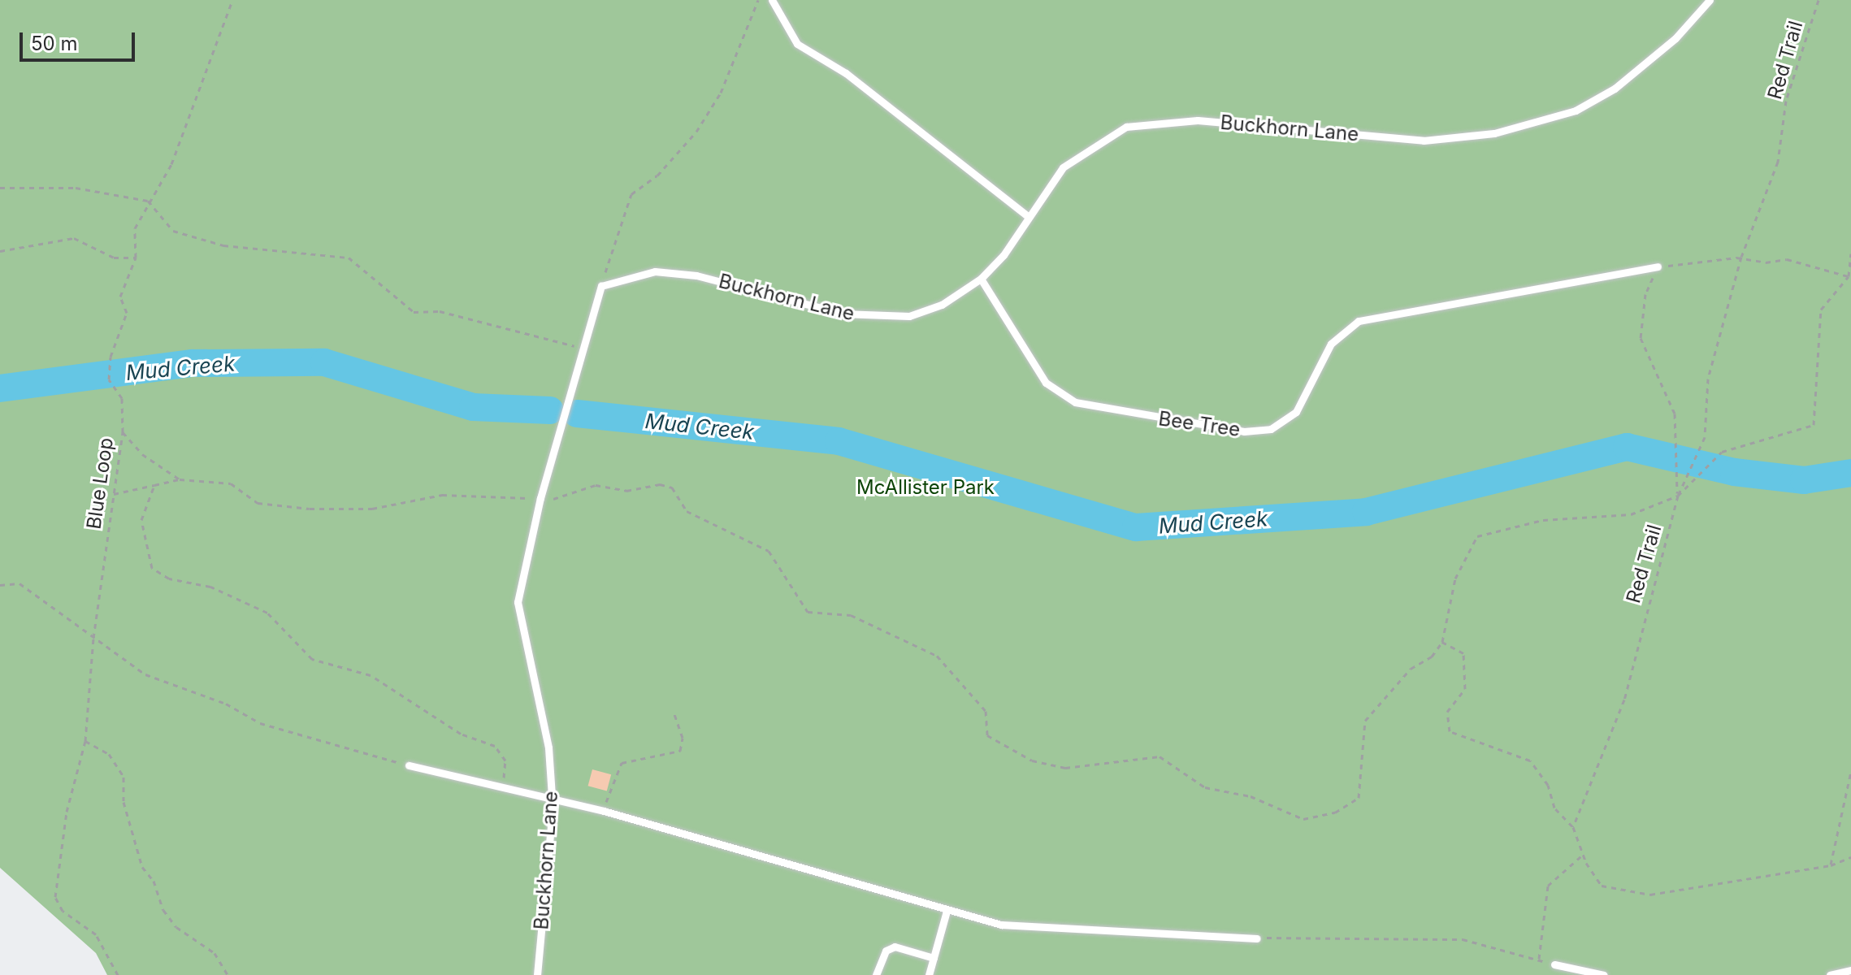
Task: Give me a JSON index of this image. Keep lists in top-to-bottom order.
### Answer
{
  "streets": {
    "lane": ["Buckhorn Lane", "Bee Tree"],
    "path": ["Red Trail", "Blue Loop"]
  },
  "crossings": [
    ["Buckhorn Lane", "Bee Tree"]
  ],
  "water": ["Mud Creek"],
  "parks": ["McAllister Park"],
  "scale_bar": "50 m"
}
